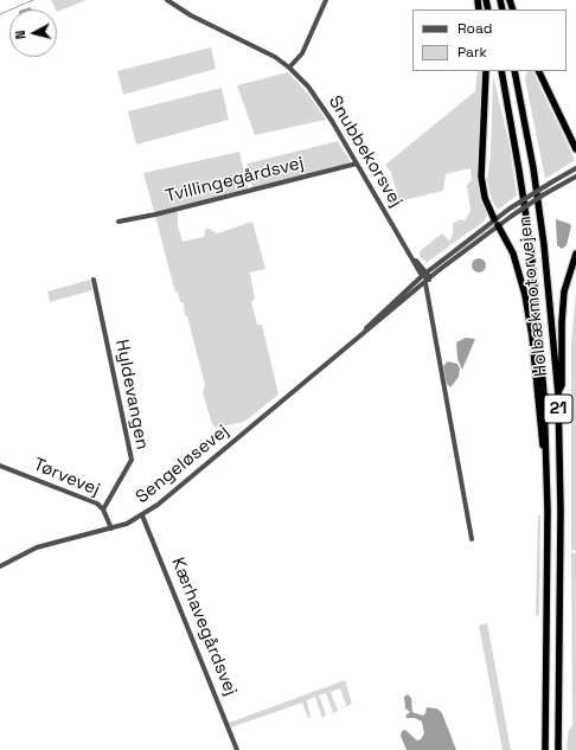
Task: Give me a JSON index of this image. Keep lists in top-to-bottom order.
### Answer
{
  "streets": {
    "highway": ["Holbækmotorvejen", "21"],
    "street": [
      "Snubbekorsvej",
      "Tvillingegårdsvej",
      "Hyldevangen",
      "Sengeløsevej",
      "Tørvevej",
      "Kærhavegårdsvej"
    ]
  },
  "crossings": [
    ["Snubbekorsvej", "Tvillingegårdsvej"],
    ["Snubbekorsvej", "Sengeløsevej"],
    ["Hyldevangen", "Tørvevej"],
    ["Sengeløsevej", "Tørvevej"],
    ["Sengeløsevej", "Kærhavegårdsvej"]
  ],
  "legend": ["Road", "Park"],
  "north": "left"
}
